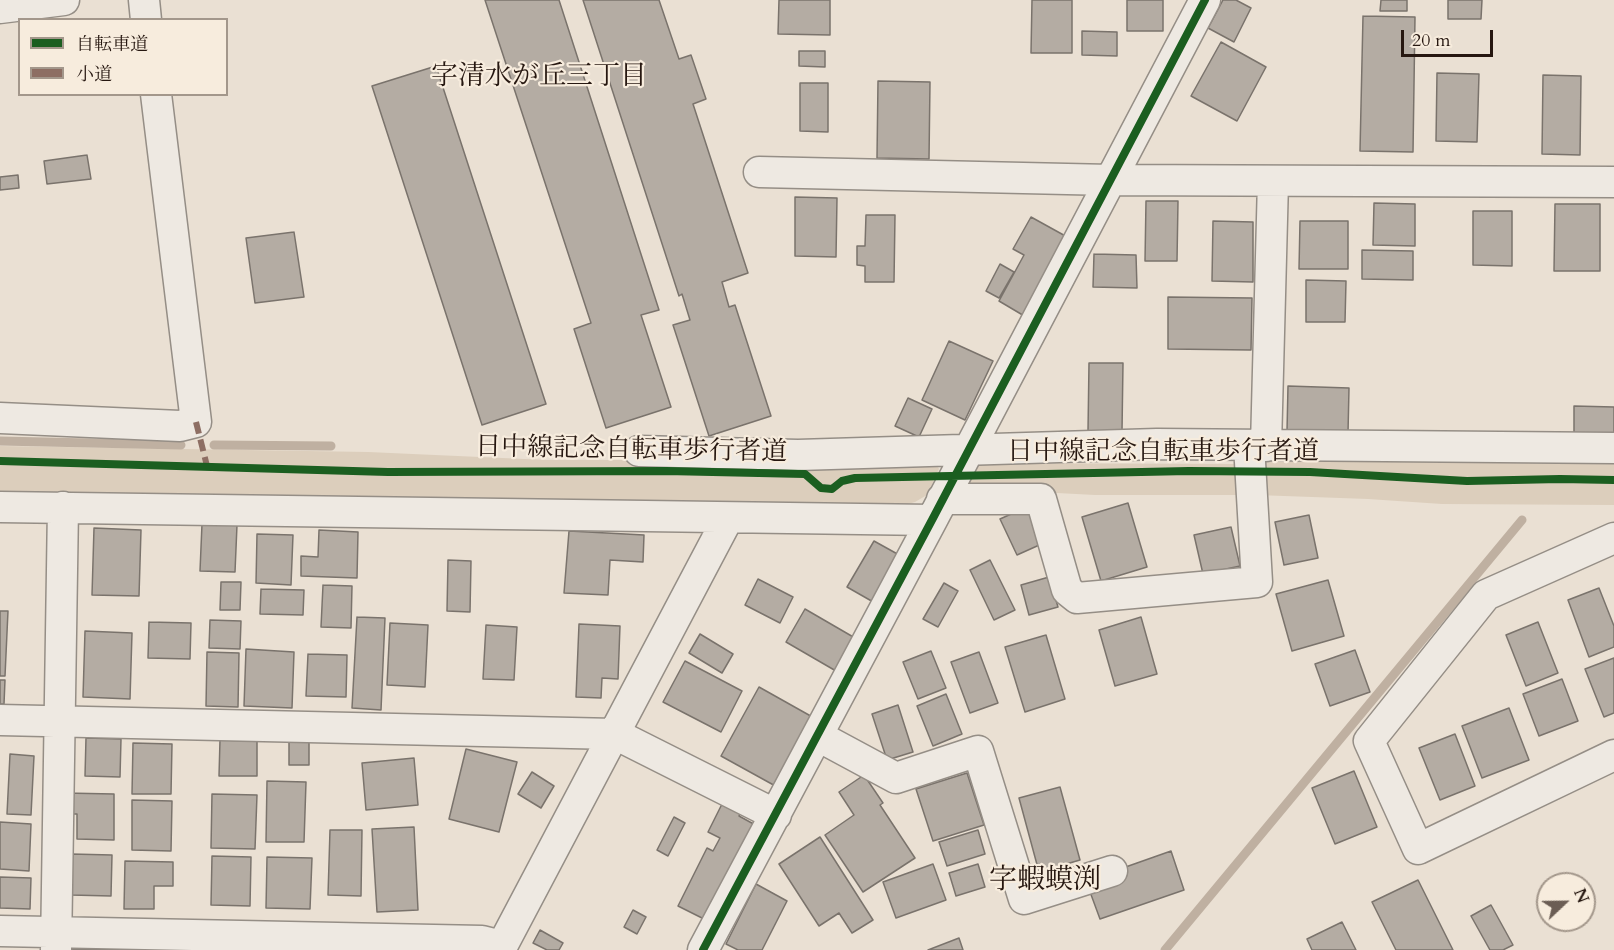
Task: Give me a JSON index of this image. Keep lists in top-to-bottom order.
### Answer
{
  "streets": {
    "cycle path": ["日中線記念自転車歩行者道"]
  },
  "districts": ["字清水が丘三丁目", "字蝦蟆渕"],
  "legend": ["自転車道", "小道"],
  "scale_bar": "20 m",
  "north": "right"
}
